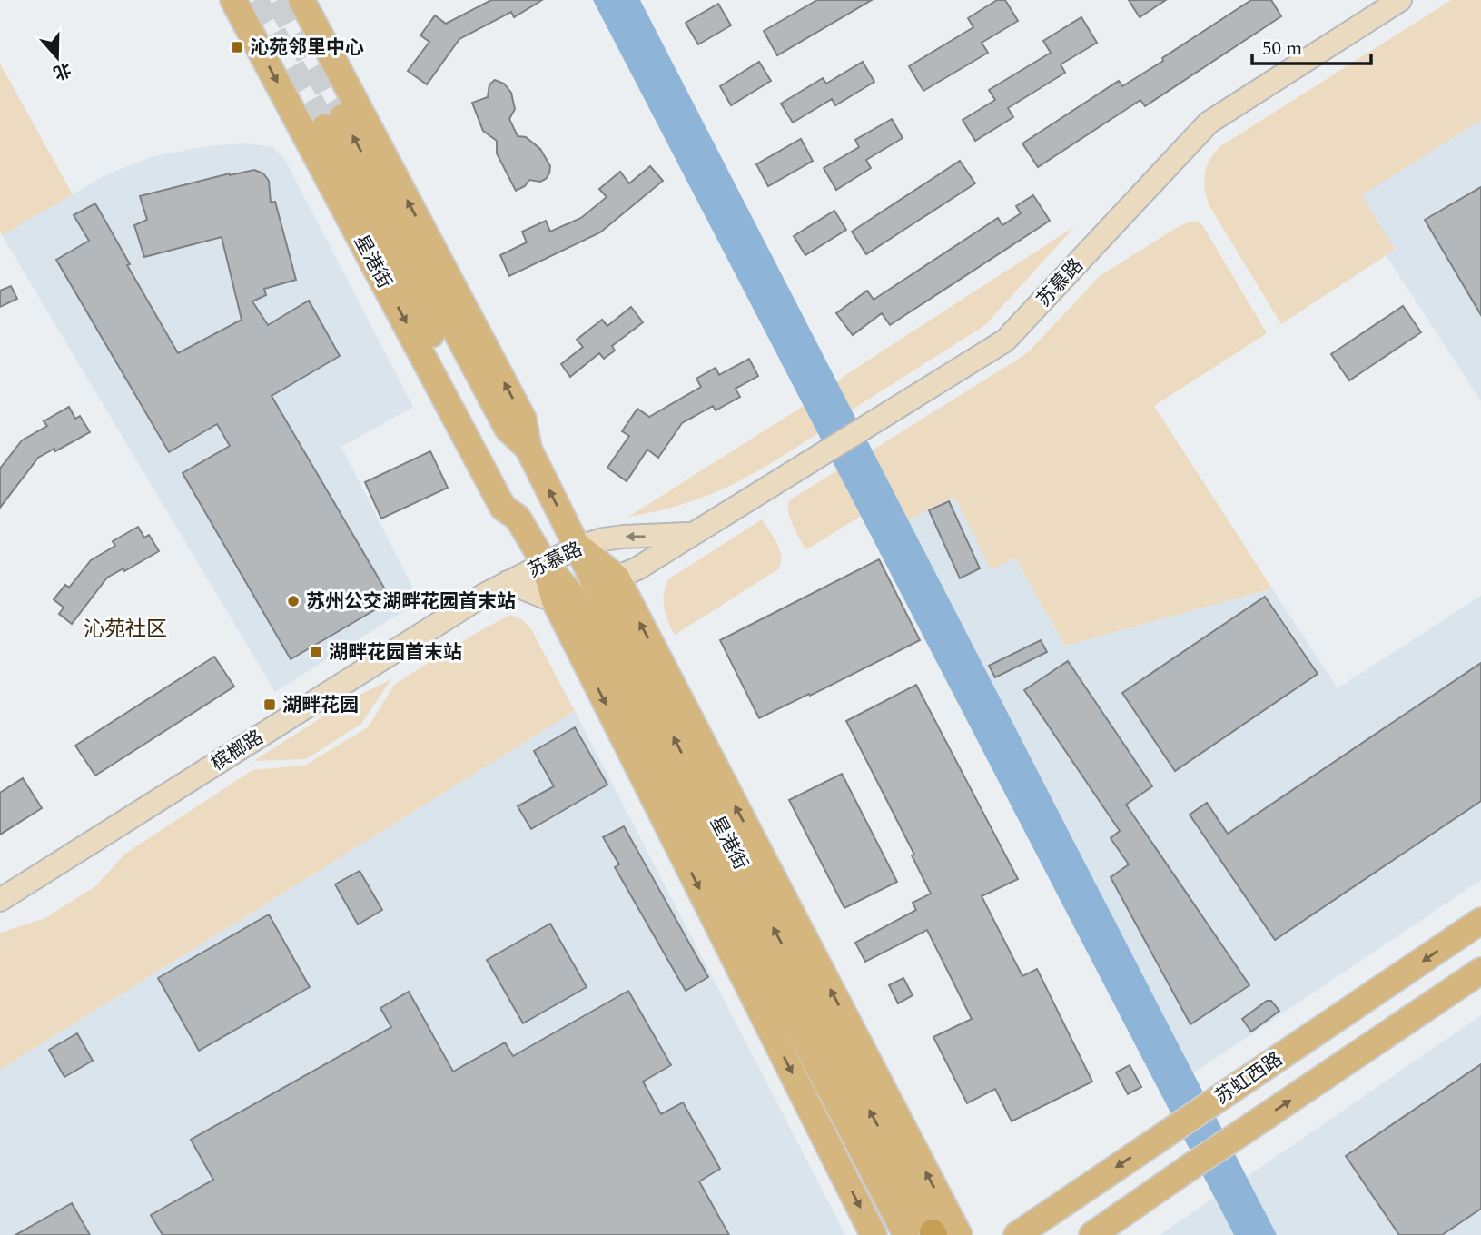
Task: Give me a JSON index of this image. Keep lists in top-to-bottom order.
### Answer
{
  "streets": {
    "main road": [
      "星港街",
      "苏慕路",
      "槟榔路",
      "苏虹西路"
    ]
  },
  "crossings": [
    ["星港街", "苏慕路"],
    ["苏慕路", "槟榔路"]
  ],
  "districts": ["沁苑社区"],
  "places": {
    "transit": ["沁苑邻里中心", "湖畔花园首末站", "湖畔花园"],
    "other": ["苏州公交湖畔花园首末站"]
  },
  "scale_bar": "50 m",
  "north": "bottom"
}
